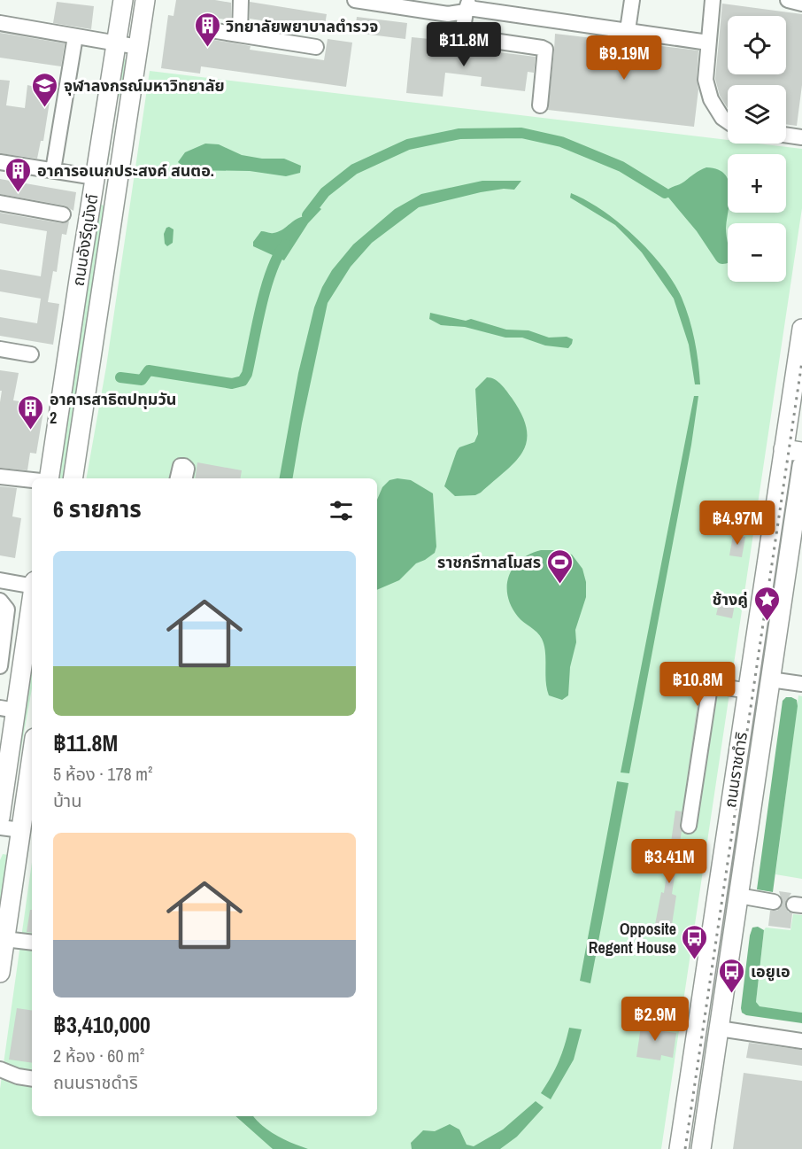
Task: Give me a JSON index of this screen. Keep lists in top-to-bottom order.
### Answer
{
  "streets": {
    "main road": ["ถนนอังรีดูนังต์", "ถนนราชดำริ"]
  },
  "places": {
    "building": ["วิทยาลัยพยาบาลตำรวจ", "อาคารอเนกประสงค์ สนตอ.", "อาคารสาธิตปทุมวัน 2"],
    "school or university": ["จุฬาลงกรณ์มหาวิทยาลัย"],
    "sports": ["ราชกรีฑาสโมสร"],
    "place": ["ช้างคู่"],
    "bus stop": ["Opposite Regent House", "เอยูเอ"]
  },
  "page": {
    "map_buttons": ["+", "−"],
    "price": [
      "฿11.8M",
      "฿9.19M",
      "฿4.97M",
      "฿10.8M",
      "฿3.41M",
      "฿2.9M"
    ],
    "heading": "6 รายการ",
    "list": [
      {
        "name": "฿11.8M",
        "note": "5 ห้อง · 178 m² · บ้าน"
      },
      {
        "name": "฿3,410,000",
        "note": "2 ห้อง · 60 m² · ถนนราชดำริ"
      }
    ]
  }
}
